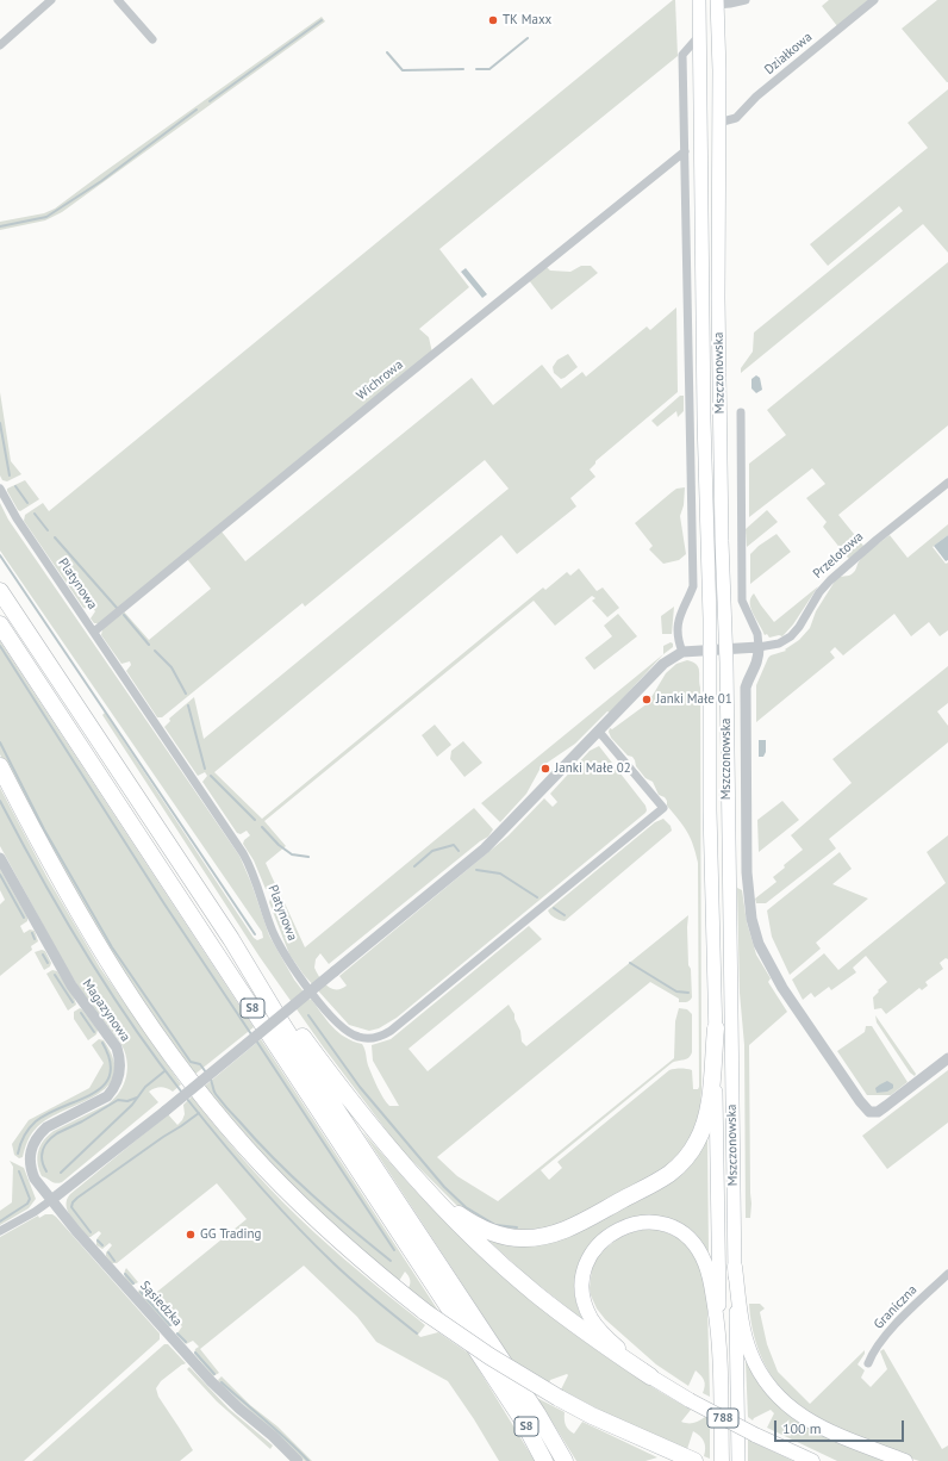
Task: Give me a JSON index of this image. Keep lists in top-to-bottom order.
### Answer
{
  "streets": {
    "highway": ["S8"],
    "main road": ["Mszczonowska", "788"],
    "street": [
      "Działkowa",
      "Wichrowa",
      "Przelotowa",
      "Platynowa",
      "Magazynowa",
      "Sąsiedzka",
      "Graniczna"
    ]
  },
  "crossings": [
    ["Działkowa", "Mszczonowska"],
    ["Mszczonowska", "Przelotowa"],
    ["Wichrowa", "Platynowa"],
    ["Magazynowa", "Sąsiedzka"]
  ],
  "places": [
    "TK Maxx",
    "Janki Małe 01",
    "Janki Małe 02",
    "GG Trading"
  ],
  "scale_bar": "100 m"
}
